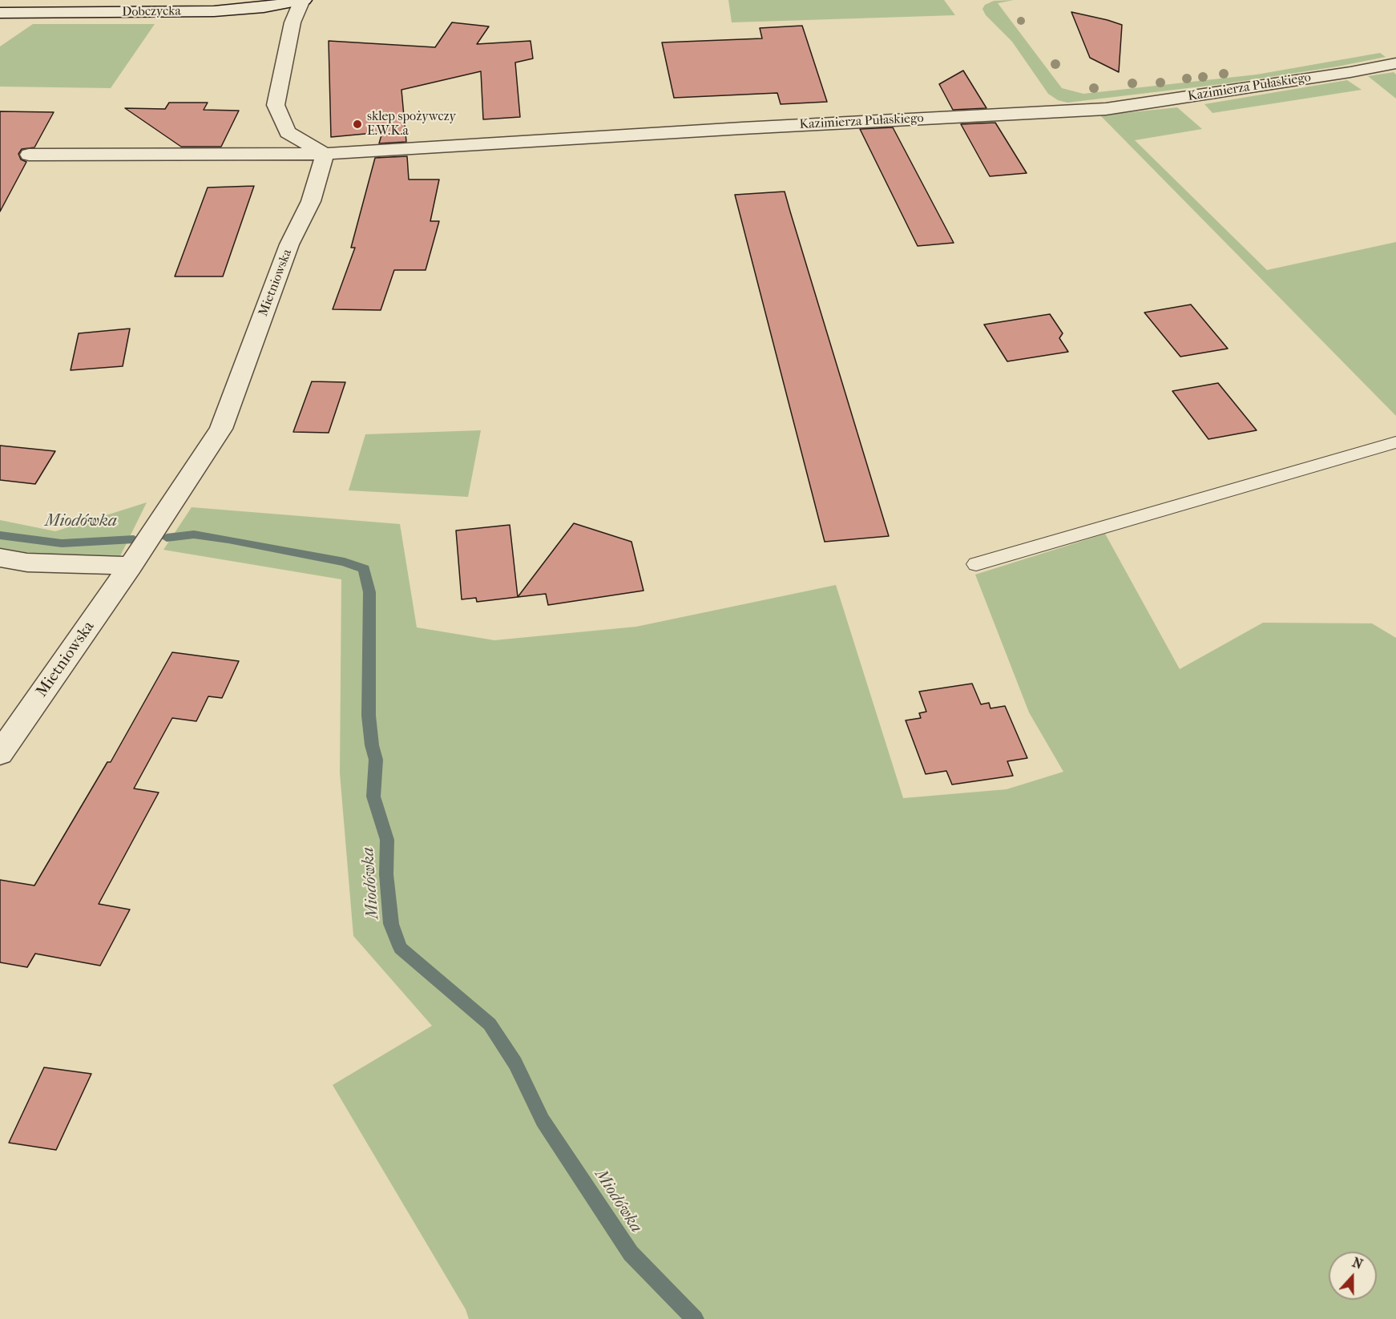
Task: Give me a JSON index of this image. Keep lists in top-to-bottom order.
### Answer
{
  "streets": {
    "street": ["Dobczycka", "Kazimierza Pułaskiego", "Mietniowska"]
  },
  "crossings": [
    ["Kazimierza Pułaskiego", "Mietniowska"]
  ],
  "water": ["Miodówka"],
  "places": ["sklep spożywczy E.W.K.a"],
  "north": "top"
}
